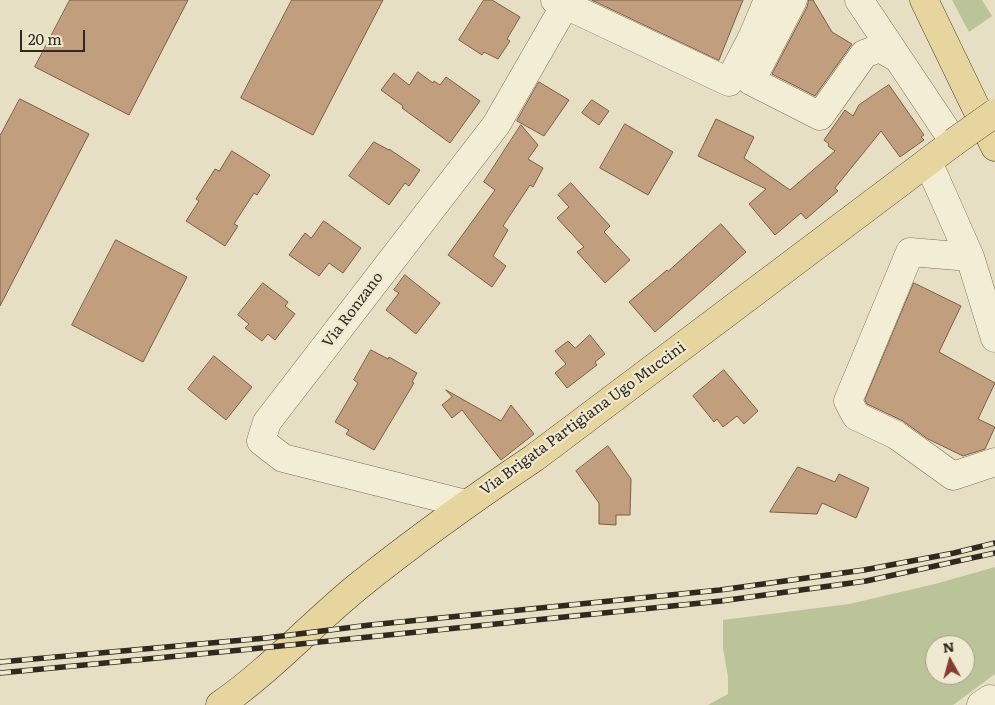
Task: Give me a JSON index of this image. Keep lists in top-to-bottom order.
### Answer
{
  "streets": {
    "main road": ["Via Brigata Partigiana Ugo Muccini"],
    "street": ["Via Ronzano"]
  },
  "crossings": [
    ["Via Ronzano", "Via Brigata Partigiana Ugo Muccini"]
  ],
  "scale_bar": "20 m",
  "north": "top"
}
